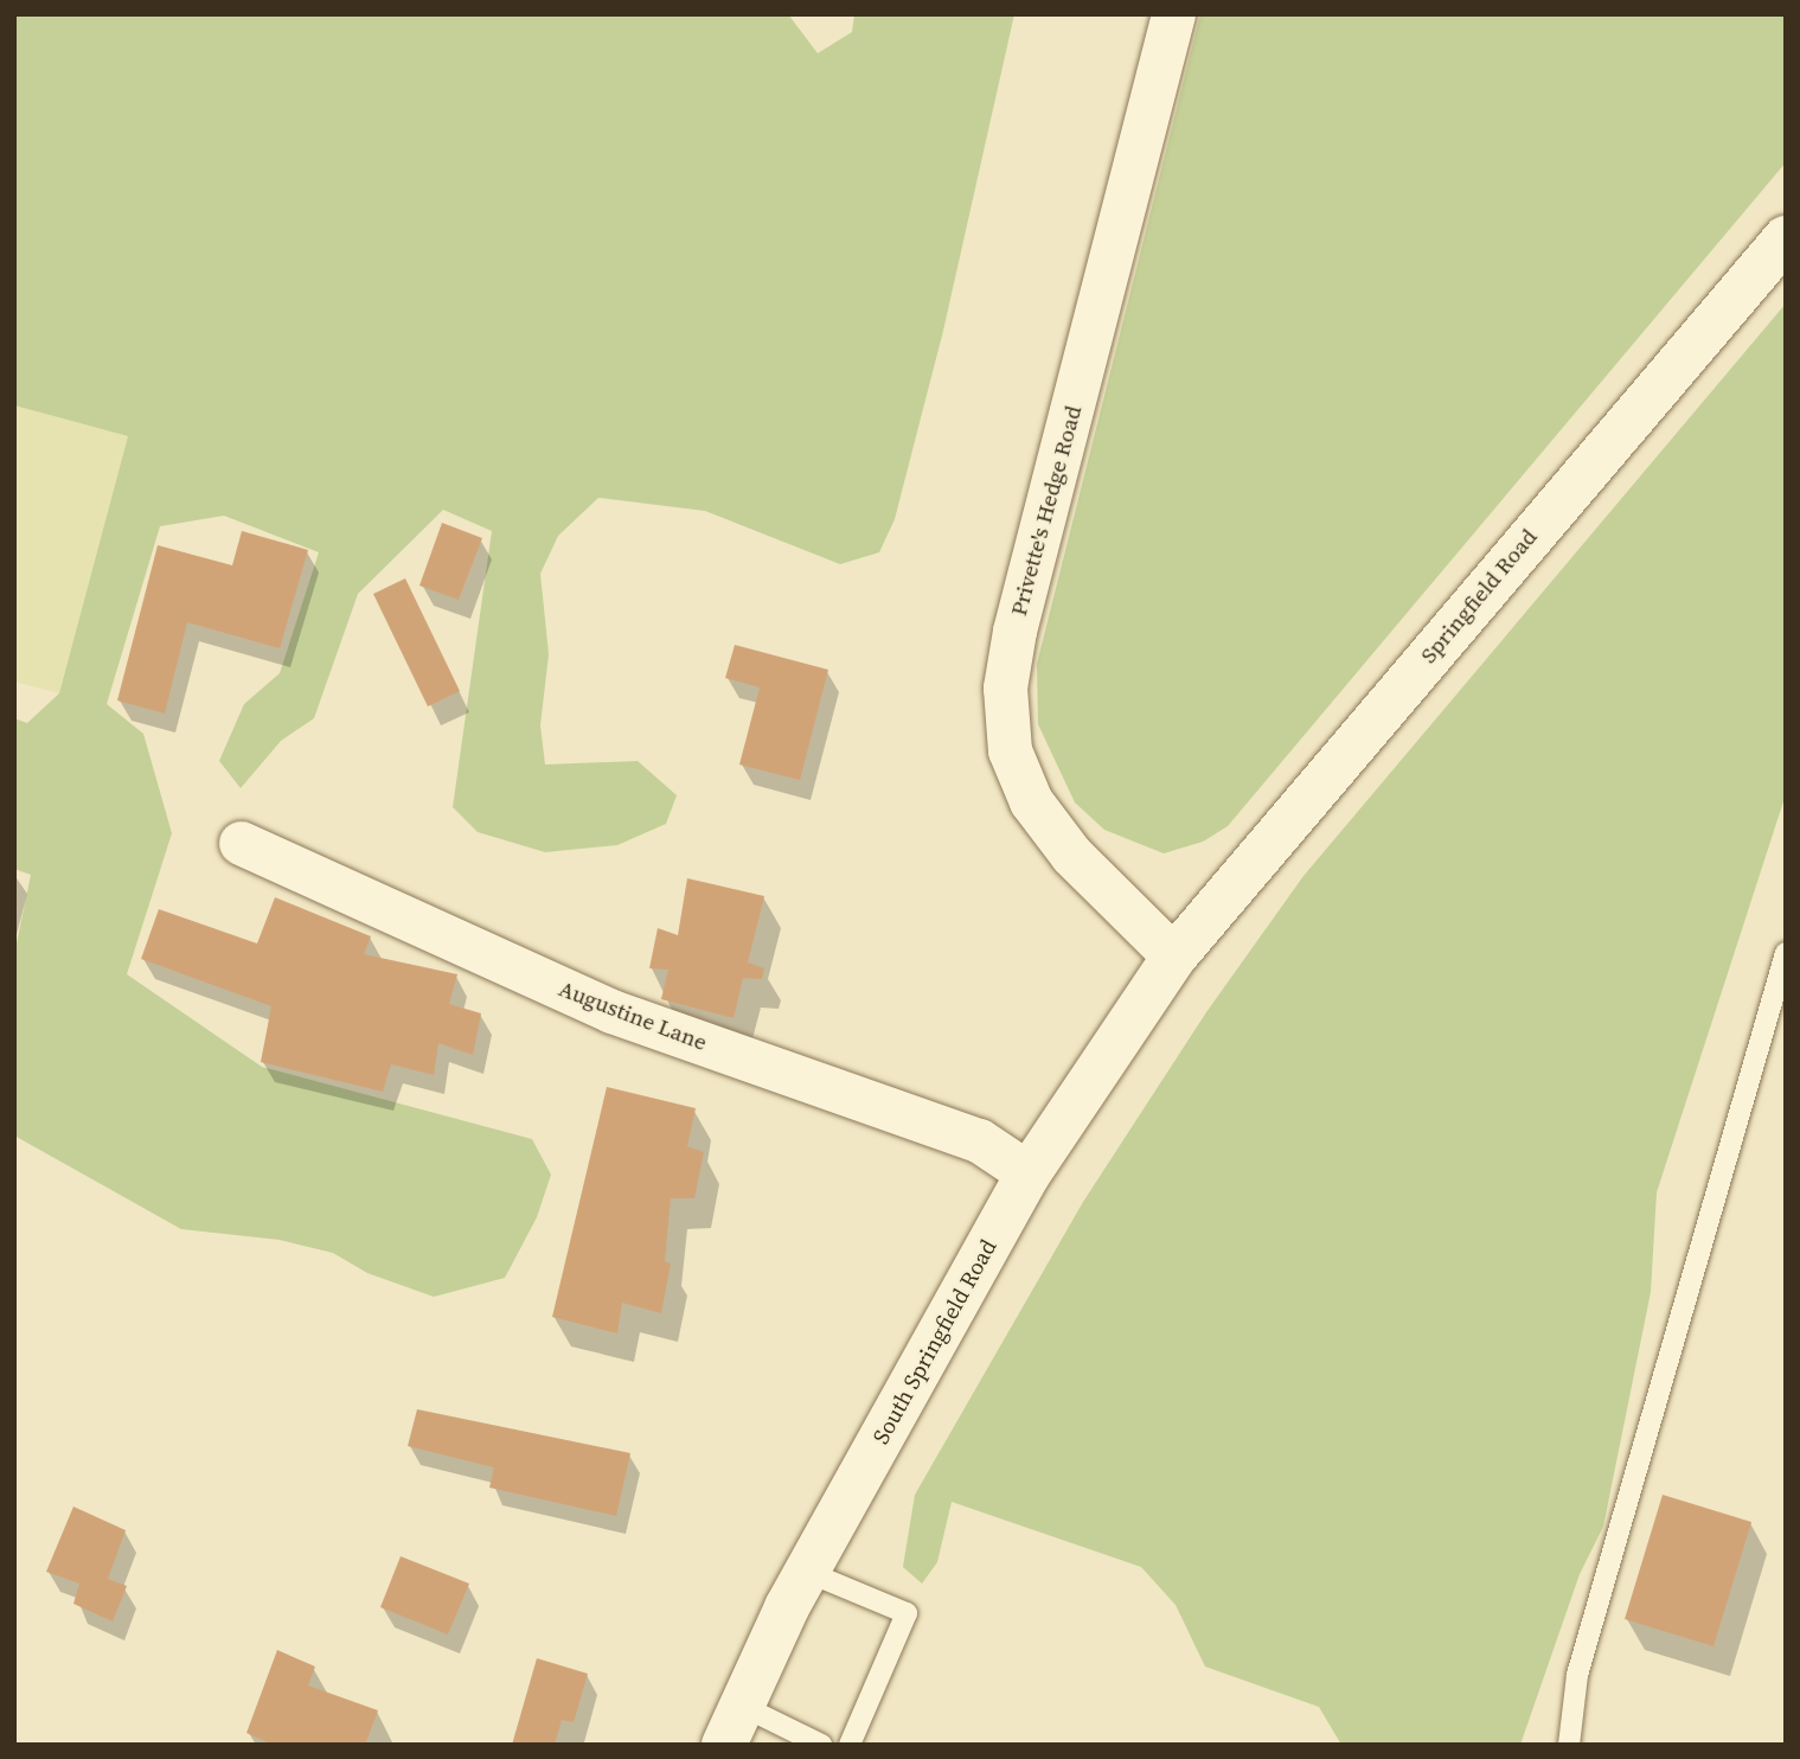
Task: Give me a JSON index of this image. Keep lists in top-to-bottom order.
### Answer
{
  "streets": {
    "main road": ["Springfield Road", "South Springfield Road"],
    "street": ["Privette's Hedge Road", "Augustine Lane"]
  },
  "crossings": [
    ["Privette's Hedge Road", "Springfield Road"],
    ["Privette's Hedge Road", "South Springfield Road"],
    ["Springfield Road", "South Springfield Road"],
    ["Augustine Lane", "South Springfield Road"]
  ]
}
